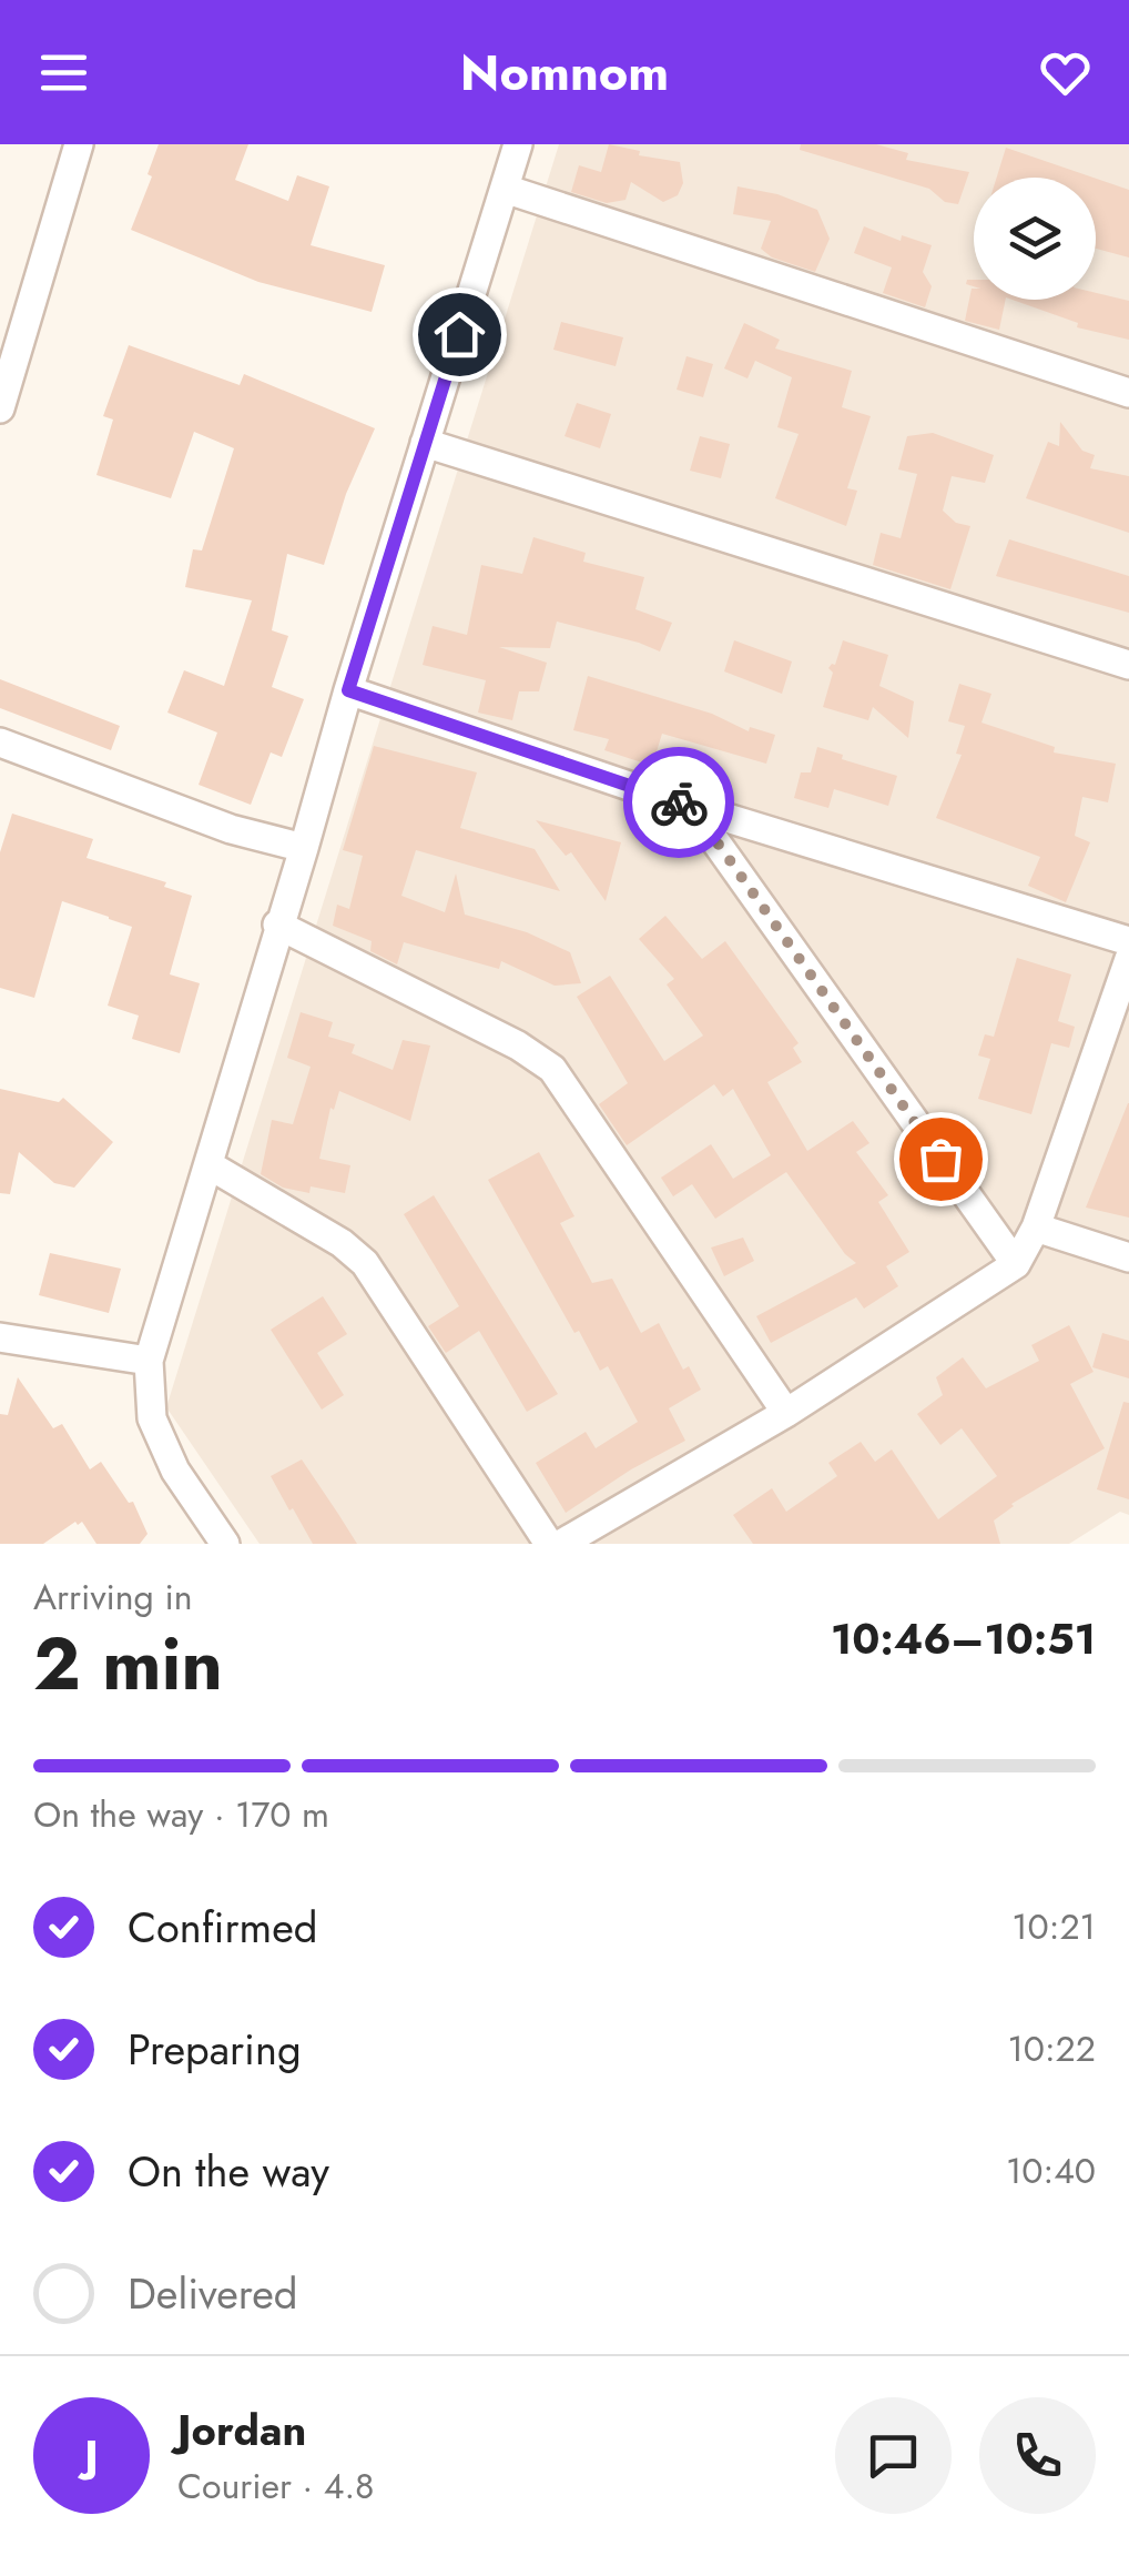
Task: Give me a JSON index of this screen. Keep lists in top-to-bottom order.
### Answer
{
  "page": {
    "header": "Nomnom",
    "heading": ["2 min", "Arriving in", "10:46–10:51"],
    "panel": ["Jordan", "Courier · 4.8"],
    "bar": "On the way · 170 m",
    "list": [
      ["Confirmed", "10:21"],
      ["Preparing", "10:22"],
      ["On the way", "10:40"],
      "Delivered"
    ],
    "round": "J"
  }
}
